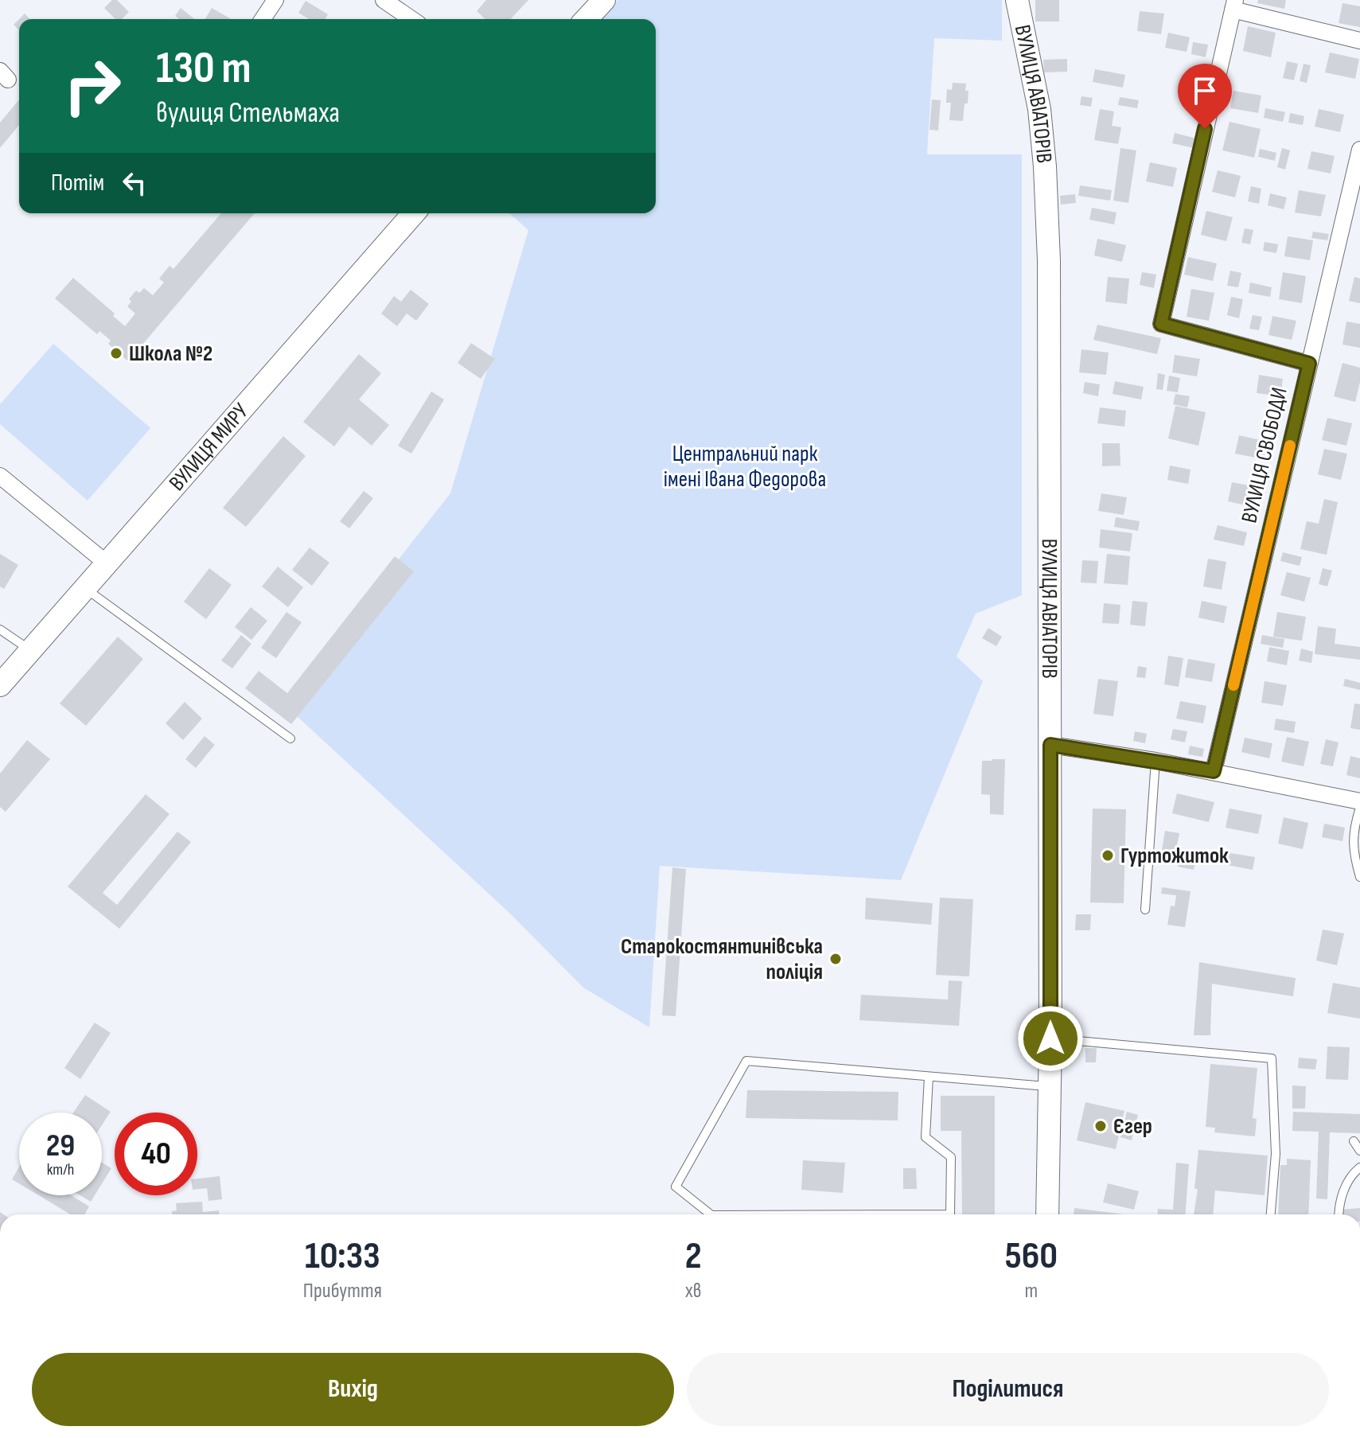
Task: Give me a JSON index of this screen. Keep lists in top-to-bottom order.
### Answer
{
  "streets": {
    "street": ["ВУЛИЦЯ АВІАТОРІВ", "ВУЛИЦЯ МИРУ", "ВУЛИЦЯ СВОБОДИ"]
  },
  "parks": ["Центральний парк імені Івана Федорова"],
  "places": [
    "Школа №2",
    "Гуртожиток",
    "Старокостянтинівська поліція",
    "Єгер"
  ],
  "page": {
    "turn": ["130 m", "вулиця Стельмаха"],
    "then": "Потім",
    "speed": "29 km/h",
    "limit": "40",
    "eta": [
      "10:33",
      "Прибуття",
      "2",
      "хв",
      "560",
      "m"
    ],
    "buttons": ["Вихід", "Поділитися"]
  }
}
